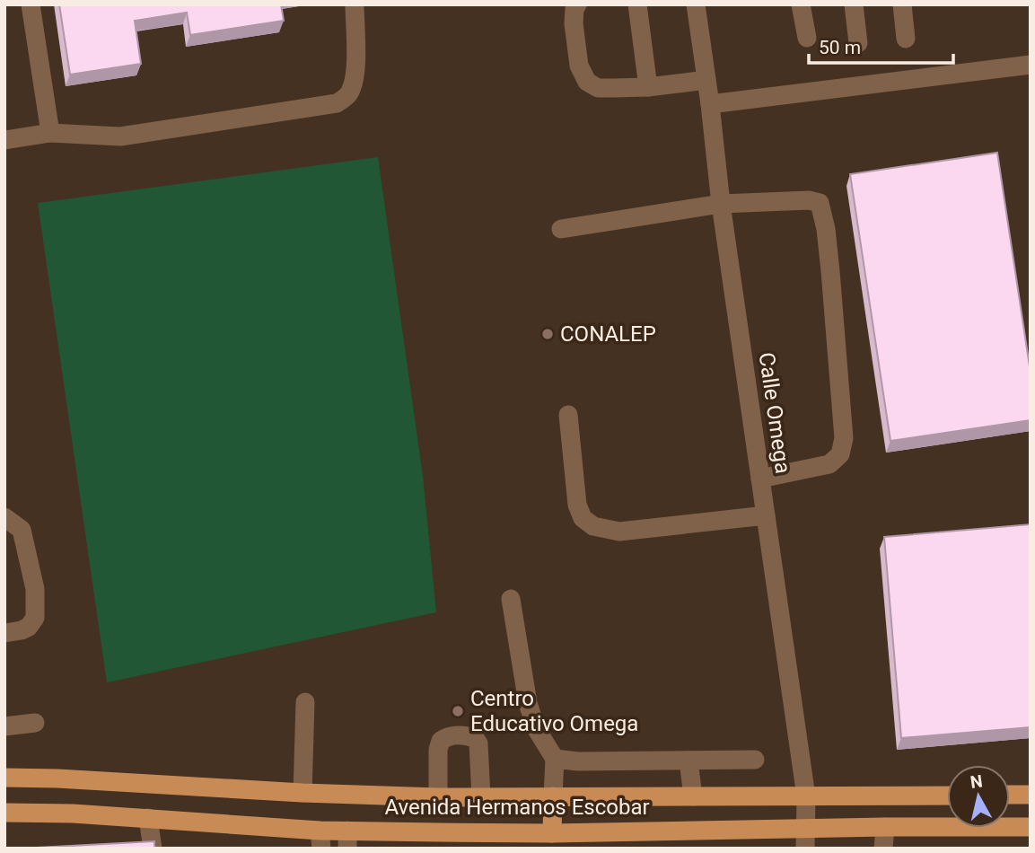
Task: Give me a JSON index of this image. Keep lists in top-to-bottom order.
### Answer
{
  "streets": {
    "main road": ["Avenida Hermanos Escobar"],
    "street": ["Calle Omega"]
  },
  "crossings": [
    ["Calle Omega", "Avenida Hermanos Escobar"]
  ],
  "places": ["CONALEP", "Centro Educativo Omega"],
  "scale_bar": "50 m",
  "north": "top"
}
